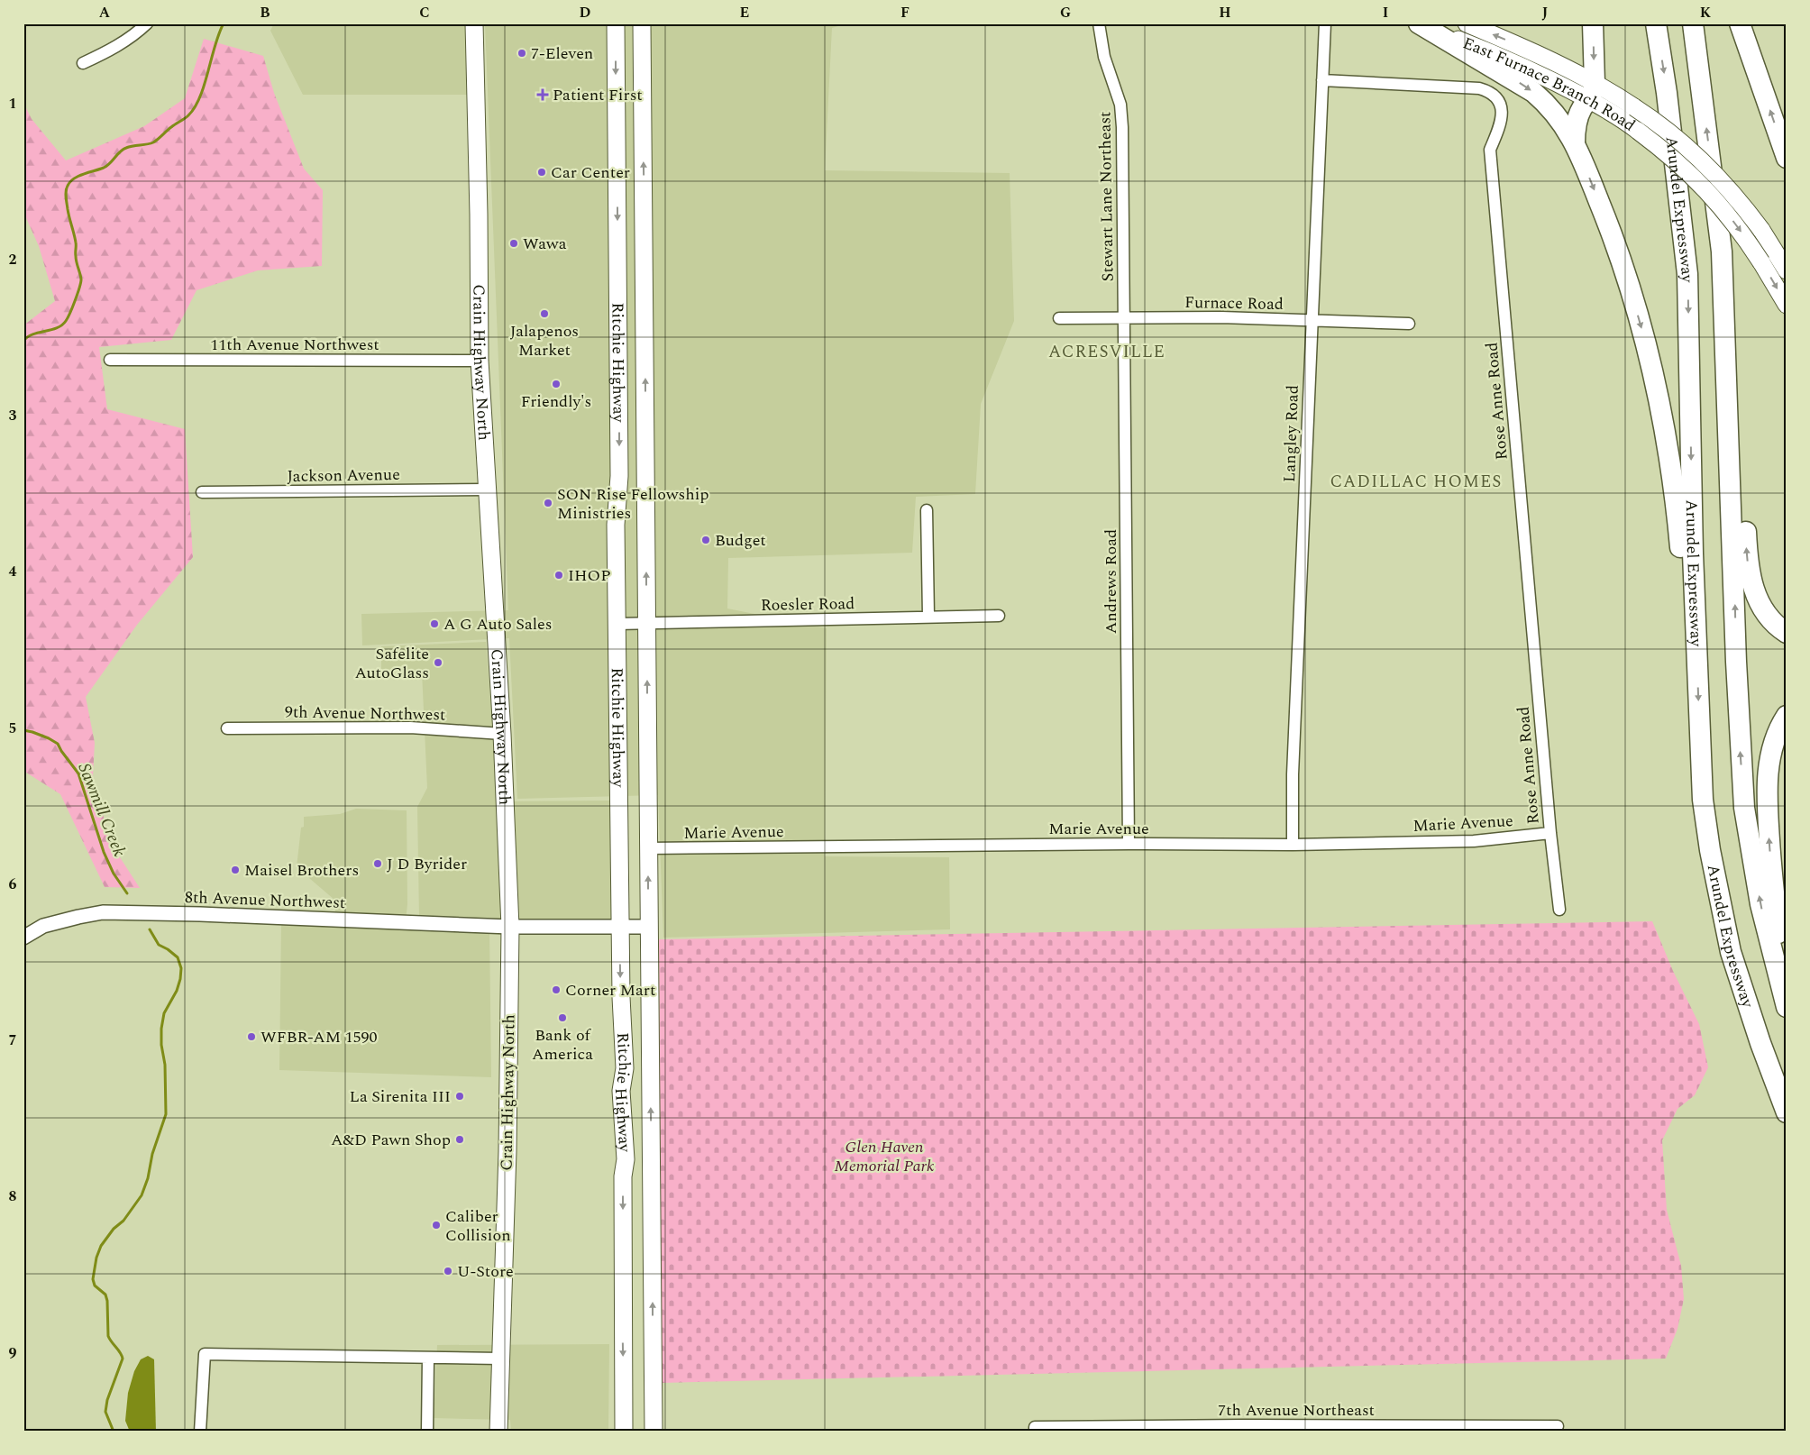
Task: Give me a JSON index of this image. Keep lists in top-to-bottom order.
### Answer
{
  "streets": {
    "highway": ["Arundel Expressway"],
    "main road": ["East Furnace Branch Road", "Crain Highway North", "Ritchie Highway"],
    "street": [
      "Stewart Lane Northeast",
      "Furnace Road",
      "11th Avenue Northwest",
      "Rose Anne Road",
      "Langley Road",
      "Jackson Avenue",
      "Andrews Road",
      "Roesler Road",
      "9th Avenue Northwest",
      "Marie Avenue",
      "8th Avenue Northwest",
      "7th Avenue Northeast"
    ]
  },
  "crossings": [
    ["Stewart Lane Northeast", "Furnace Road"],
    ["Stewart Lane Northeast", "Andrews Road"],
    ["Furnace Road", "Langley Road"],
    ["Furnace Road", "Andrews Road"],
    ["11th Avenue Northwest", "Crain Highway North"],
    ["Crain Highway North", "Jackson Avenue"],
    ["Crain Highway North", "9th Avenue Northwest"],
    ["Crain Highway North", "8th Avenue Northwest"],
    ["Ritchie Highway", "Roesler Road"],
    ["Ritchie Highway", "Marie Avenue"],
    ["Ritchie Highway", "8th Avenue Northwest"],
    ["Rose Anne Road", "Langley Road"],
    ["Rose Anne Road", "Marie Avenue"],
    ["Langley Road", "Marie Avenue"],
    ["Andrews Road", "Marie Avenue"]
  ],
  "districts": ["ACRESVILLE", "CADILLAC HOMES"],
  "water": ["Sawmill Creek"],
  "parks": ["Glen Haven Memorial Park"],
  "places": {
    "other": [
      "7-Eleven",
      "Car Center",
      "Wawa",
      "Jalapenos Market",
      "Friendly's",
      "SON Rise Fellowship Ministries",
      "Budget",
      "IHOP",
      "A G Auto Sales",
      "Safelite AutoGlass",
      "J D Byrider",
      "Maisel Brothers",
      "Corner Mart",
      "Bank of America",
      "WFBR-AM 1590",
      "La Sirenita III",
      "A&D Pawn Shop",
      "Caliber Collision",
      "U-Store"
    ],
    "health": ["Patient First"]
  },
  "grid": {
    "columns": [
      "A",
      "B",
      "C",
      "D",
      "E",
      "F",
      "G",
      "H",
      "I",
      "J",
      "K"
    ],
    "rows": [
      "1",
      "2",
      "3",
      "4",
      "5",
      "6",
      "7",
      "8",
      "9"
    ]
  }
}
